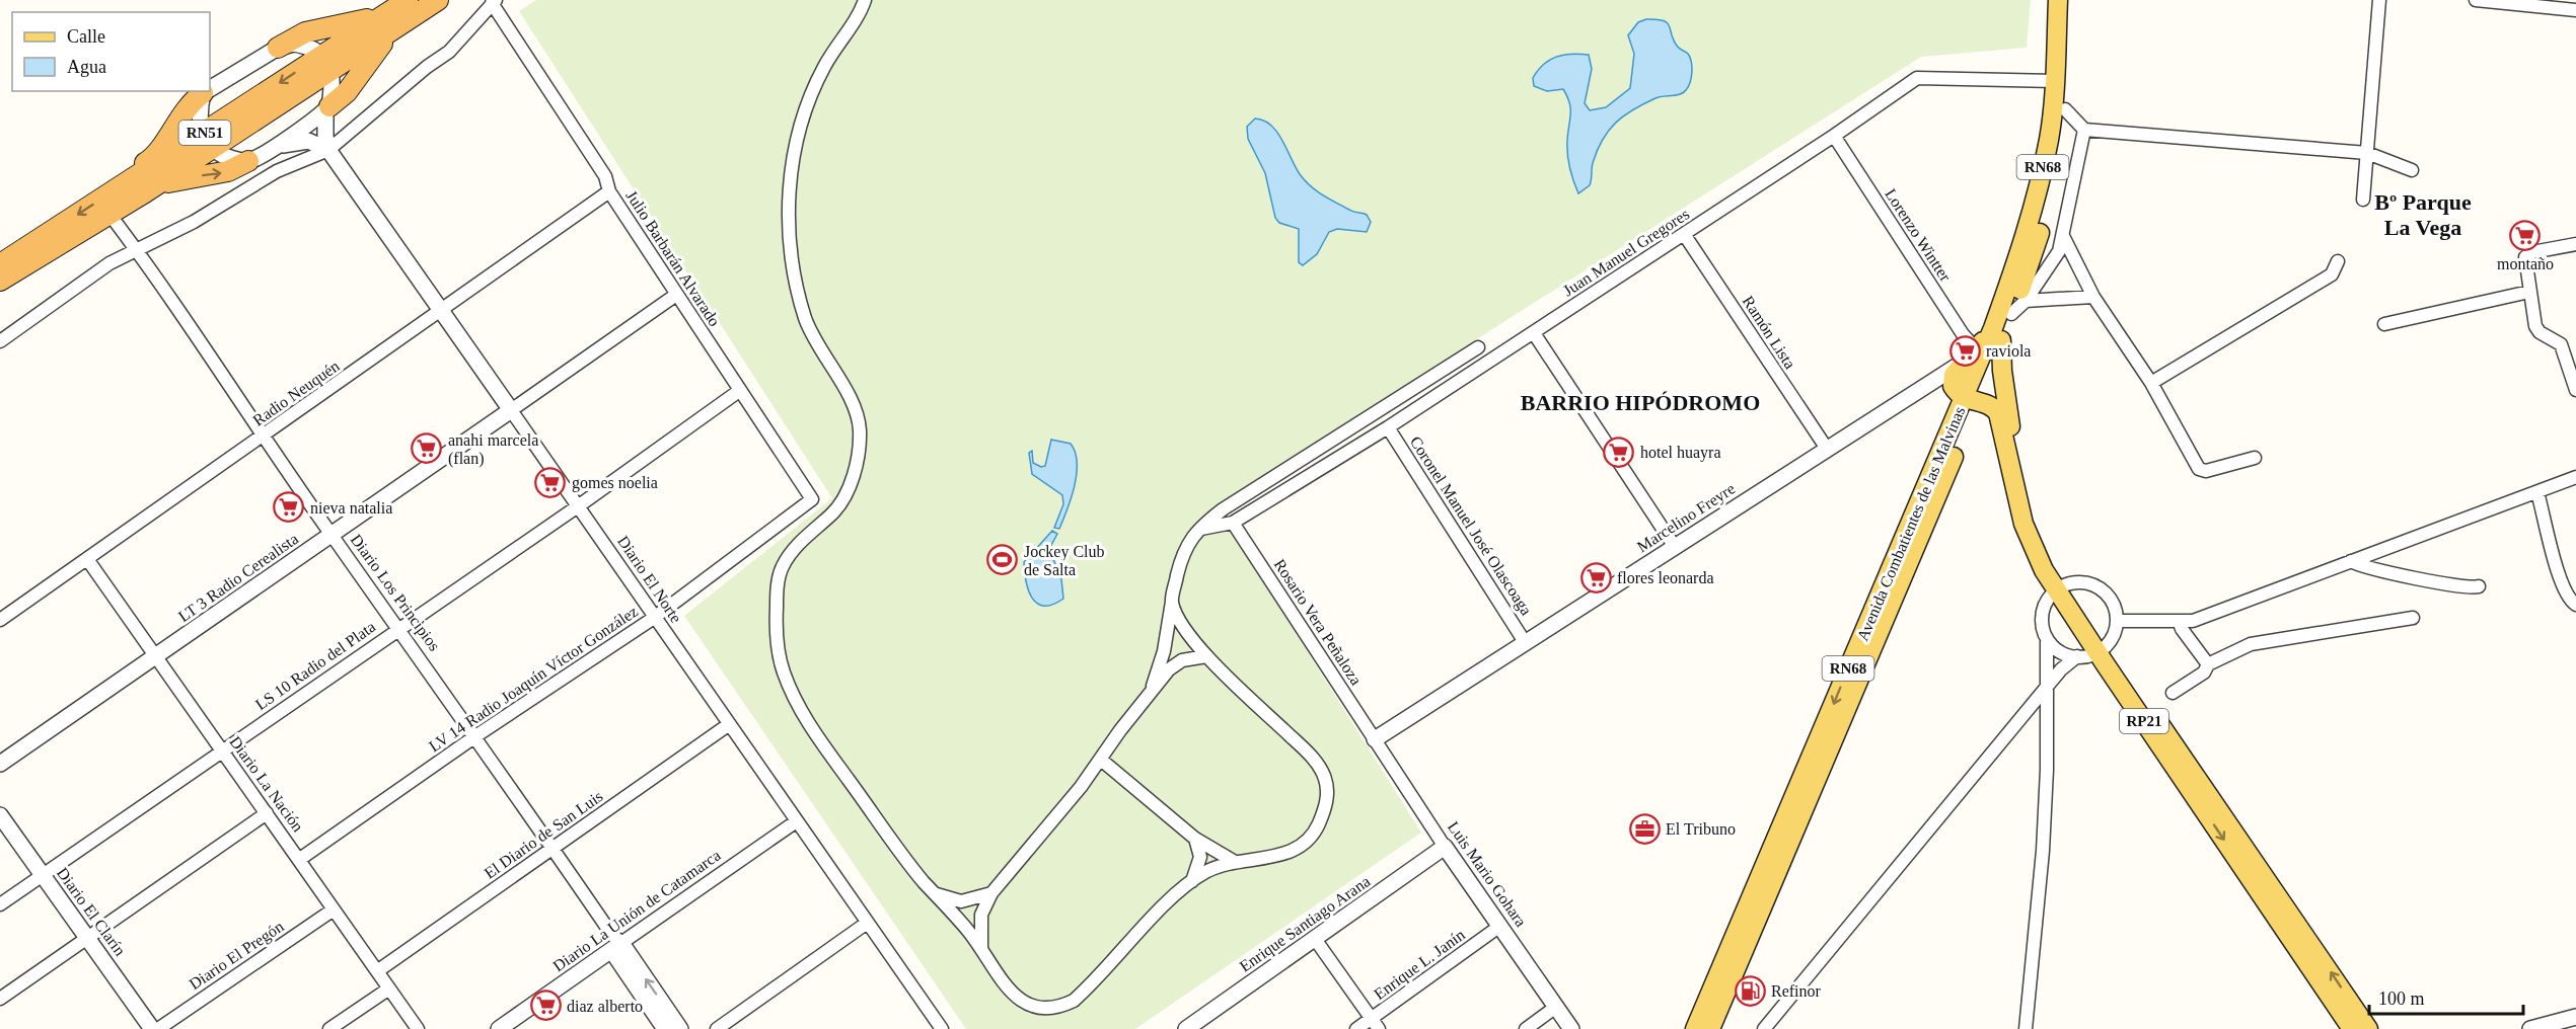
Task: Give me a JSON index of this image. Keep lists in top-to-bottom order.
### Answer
{
  "streets": {
    "highway": ["RN51"],
    "main road": ["RN68", "Avenida Combatientes de las Malvinas", "RP21"],
    "street": [
      "Lorenzo Wintter",
      "Juan Manuel Gregores",
      "Julio Barbarán Alvarado",
      "Ramón Lista",
      "Radio Neuquén",
      "Marcelino Freyre",
      "Coronel Manuel José Olascoaga",
      "LT 3 Radio Cerealista",
      "Diario El Norte",
      "Diario Los Principios",
      "Rosario Vera Peñaloza",
      "LS 10 Radio del Plata",
      "LV 14 Radio Joaquín Víctor González",
      "Diario La Nación",
      "El Diario de San Luis",
      "Luis Mario Gohara",
      "Diario La Unión de Catamarca",
      "Diario El Clarín",
      "Enrique Santiago Arana",
      "Diario El Pregón",
      "Enrique L. Janín"
    ]
  },
  "crossings": [
    ["RN51", "Diario Los Principios"],
    ["Lorenzo Wintter", "Juan Manuel Gregores"],
    ["Lorenzo Wintter", "Marcelino Freyre"],
    ["Juan Manuel Gregores", "Ramón Lista"],
    ["Juan Manuel Gregores", "Avenida Combatientes de las Malvinas"],
    ["Juan Manuel Gregores", "Coronel Manuel José Olascoaga"],
    ["Juan Manuel Gregores", "Rosario Vera Peñaloza"],
    ["Julio Barbarán Alvarado", "Radio Neuquén"],
    ["Julio Barbarán Alvarado", "LT 3 Radio Cerealista"],
    ["Julio Barbarán Alvarado", "LS 10 Radio del Plata"],
    ["Julio Barbarán Alvarado", "LV 14 Radio Joaquín Víctor González"],
    ["Ramón Lista", "Marcelino Freyre"],
    ["Radio Neuquén", "Diario El Norte"],
    ["Radio Neuquén", "Diario Los Principios"],
    ["Radio Neuquén", "Diario La Nación"],
    ["Marcelino Freyre", "Coronel Manuel José Olascoaga"],
    ["Marcelino Freyre", "Rosario Vera Peñaloza"],
    ["Marcelino Freyre", "Luis Mario Gohara"],
    ["Avenida Combatientes de las Malvinas", "RP21"],
    ["LT 3 Radio Cerealista", "Diario El Norte"],
    ["LT 3 Radio Cerealista", "Diario Los Principios"],
    ["LT 3 Radio Cerealista", "Diario La Nación"],
    ["Diario El Norte", "LS 10 Radio del Plata"],
    ["Diario El Norte", "LV 14 Radio Joaquín Víctor González"],
    ["Diario El Norte", "El Diario de San Luis"],
    ["Diario El Norte", "Diario La Unión de Catamarca"],
    ["Diario Los Principios", "LS 10 Radio del Plata"],
    ["Diario Los Principios", "LV 14 Radio Joaquín Víctor González"],
    ["Diario Los Principios", "El Diario de San Luis"],
    ["Diario Los Principios", "Diario La Unión de Catamarca"],
    ["Rosario Vera Peñaloza", "Luis Mario Gohara"],
    ["LS 10 Radio del Plata", "Diario La Nación"],
    ["LS 10 Radio del Plata", "Diario El Clarín"],
    ["LV 14 Radio Joaquín Víctor González", "Diario La Nación"],
    ["Diario La Nación", "El Diario de San Luis"],
    ["Diario La Nación", "Diario El Pregón"],
    ["Luis Mario Gohara", "Enrique Santiago Arana"],
    ["Luis Mario Gohara", "Enrique L. Janín"]
  ],
  "districts": ["Bº Parque La Vega", "BARRIO HIPÓDROMO"],
  "places": {
    "supermarket": [
      "montaño",
      "raviola",
      "anahi marcela (flan)",
      "hotel huayra",
      "gomes noelia",
      "nieva natalia",
      "flores leonarda",
      "diaz alberto"
    ],
    "sports": ["Jockey Club de Salta"],
    "office": ["El Tribuno"],
    "fuel station": ["Refinor"]
  },
  "legend": ["Calle", "Agua"],
  "scale_bar": "100 m"
}
